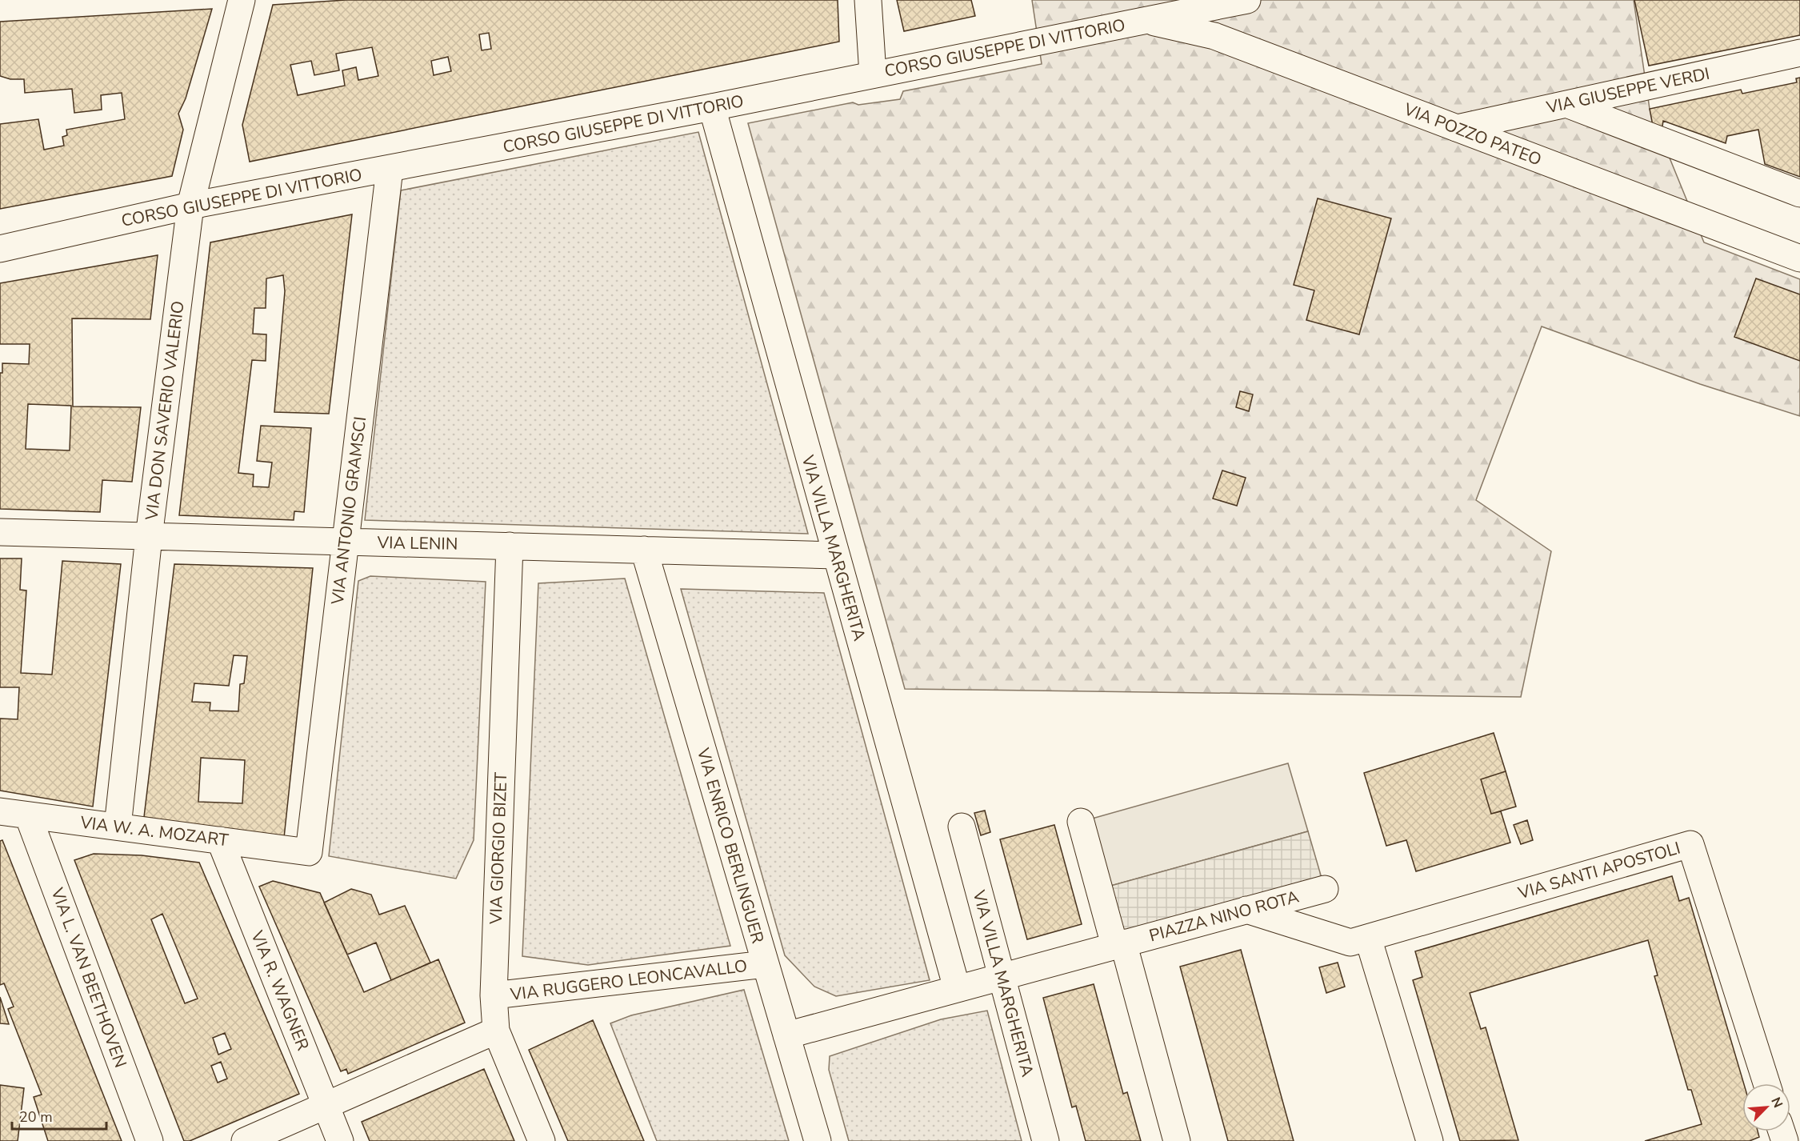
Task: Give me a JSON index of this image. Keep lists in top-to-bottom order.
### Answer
{
  "streets": {
    "street": [
      "CORSO GIUSEPPE DI VITTORIO",
      "VIA GIUSEPPE VERDI",
      "VIA POZZO PATEO",
      "VIA DON SAVERIO VALERIO",
      "VIA ANTONIO GRAMSCI",
      "VIA LENIN",
      "VIA VILLA MARGHERITA",
      "VIA W. A. MOZART",
      "VIA ENRICO BERLINGUER",
      "VIA GIORGIO BIZET",
      "VIA SANTI APOSTOLI",
      "PIAZZA NINO ROTA",
      "VIA L. VAN BEETHOVEN",
      "VIA RUGGERO LEONCAVALLO",
      "VIA R. WAGNER"
    ]
  },
  "crossings": [
    ["CORSO GIUSEPPE DI VITTORIO", "VIA POZZO PATEO"],
    ["CORSO GIUSEPPE DI VITTORIO", "VIA DON SAVERIO VALERIO"],
    ["CORSO GIUSEPPE DI VITTORIO", "VIA ANTONIO GRAMSCI"],
    ["CORSO GIUSEPPE DI VITTORIO", "VIA VILLA MARGHERITA"],
    ["VIA GIUSEPPE VERDI", "VIA POZZO PATEO"],
    ["VIA DON SAVERIO VALERIO", "VIA LENIN"],
    ["VIA DON SAVERIO VALERIO", "VIA W. A. MOZART"],
    ["VIA ANTONIO GRAMSCI", "VIA LENIN"],
    ["VIA ANTONIO GRAMSCI", "VIA W. A. MOZART"],
    ["VIA LENIN", "VIA VILLA MARGHERITA"],
    ["VIA LENIN", "VIA ENRICO BERLINGUER"],
    ["VIA LENIN", "VIA GIORGIO BIZET"],
    ["VIA VILLA MARGHERITA", "PIAZZA NINO ROTA"],
    ["VIA W. A. MOZART", "VIA L. VAN BEETHOVEN"],
    ["VIA W. A. MOZART", "VIA R. WAGNER"],
    ["VIA ENRICO BERLINGUER", "PIAZZA NINO ROTA"],
    ["VIA ENRICO BERLINGUER", "VIA RUGGERO LEONCAVALLO"],
    ["VIA GIORGIO BIZET", "VIA RUGGERO LEONCAVALLO"],
    ["VIA SANTI APOSTOLI", "PIAZZA NINO ROTA"]
  ],
  "scale_bar": "20 m",
  "north": "top right"
}
